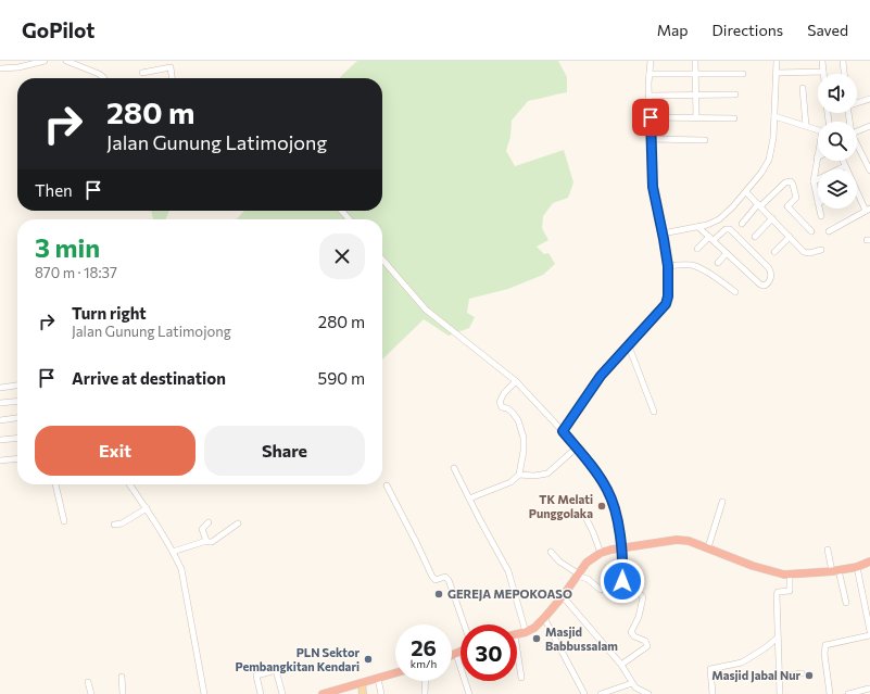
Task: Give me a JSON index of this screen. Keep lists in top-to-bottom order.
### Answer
{
  "places": [
    "TK Melati Punggolaka",
    "GEREJA MEPOKOASO",
    "Masjid Babbussalam",
    "PLN Sektor Pembangkitan Kendari",
    "Masjid Jabal Nur"
  ],
  "page": {
    "header": "GoPilot",
    "nav": ["Map", "Directions", "Saved"],
    "turn": ["280 m", "Jalan Gunung Latimojong"],
    "then": "Then",
    "heading": ["3 min", "870 m · 18:37"],
    "list": [
      {
        "name": "Turn right",
        "note": "Jalan Gunung Latimojong",
        "value": "280 m"
      },
      {
        "name": "Arrive at destination",
        "value": "590 m"
      }
    ],
    "buttons": ["Exit", "Share"],
    "speed": "26 km/h",
    "limit": "30"
  }
}
